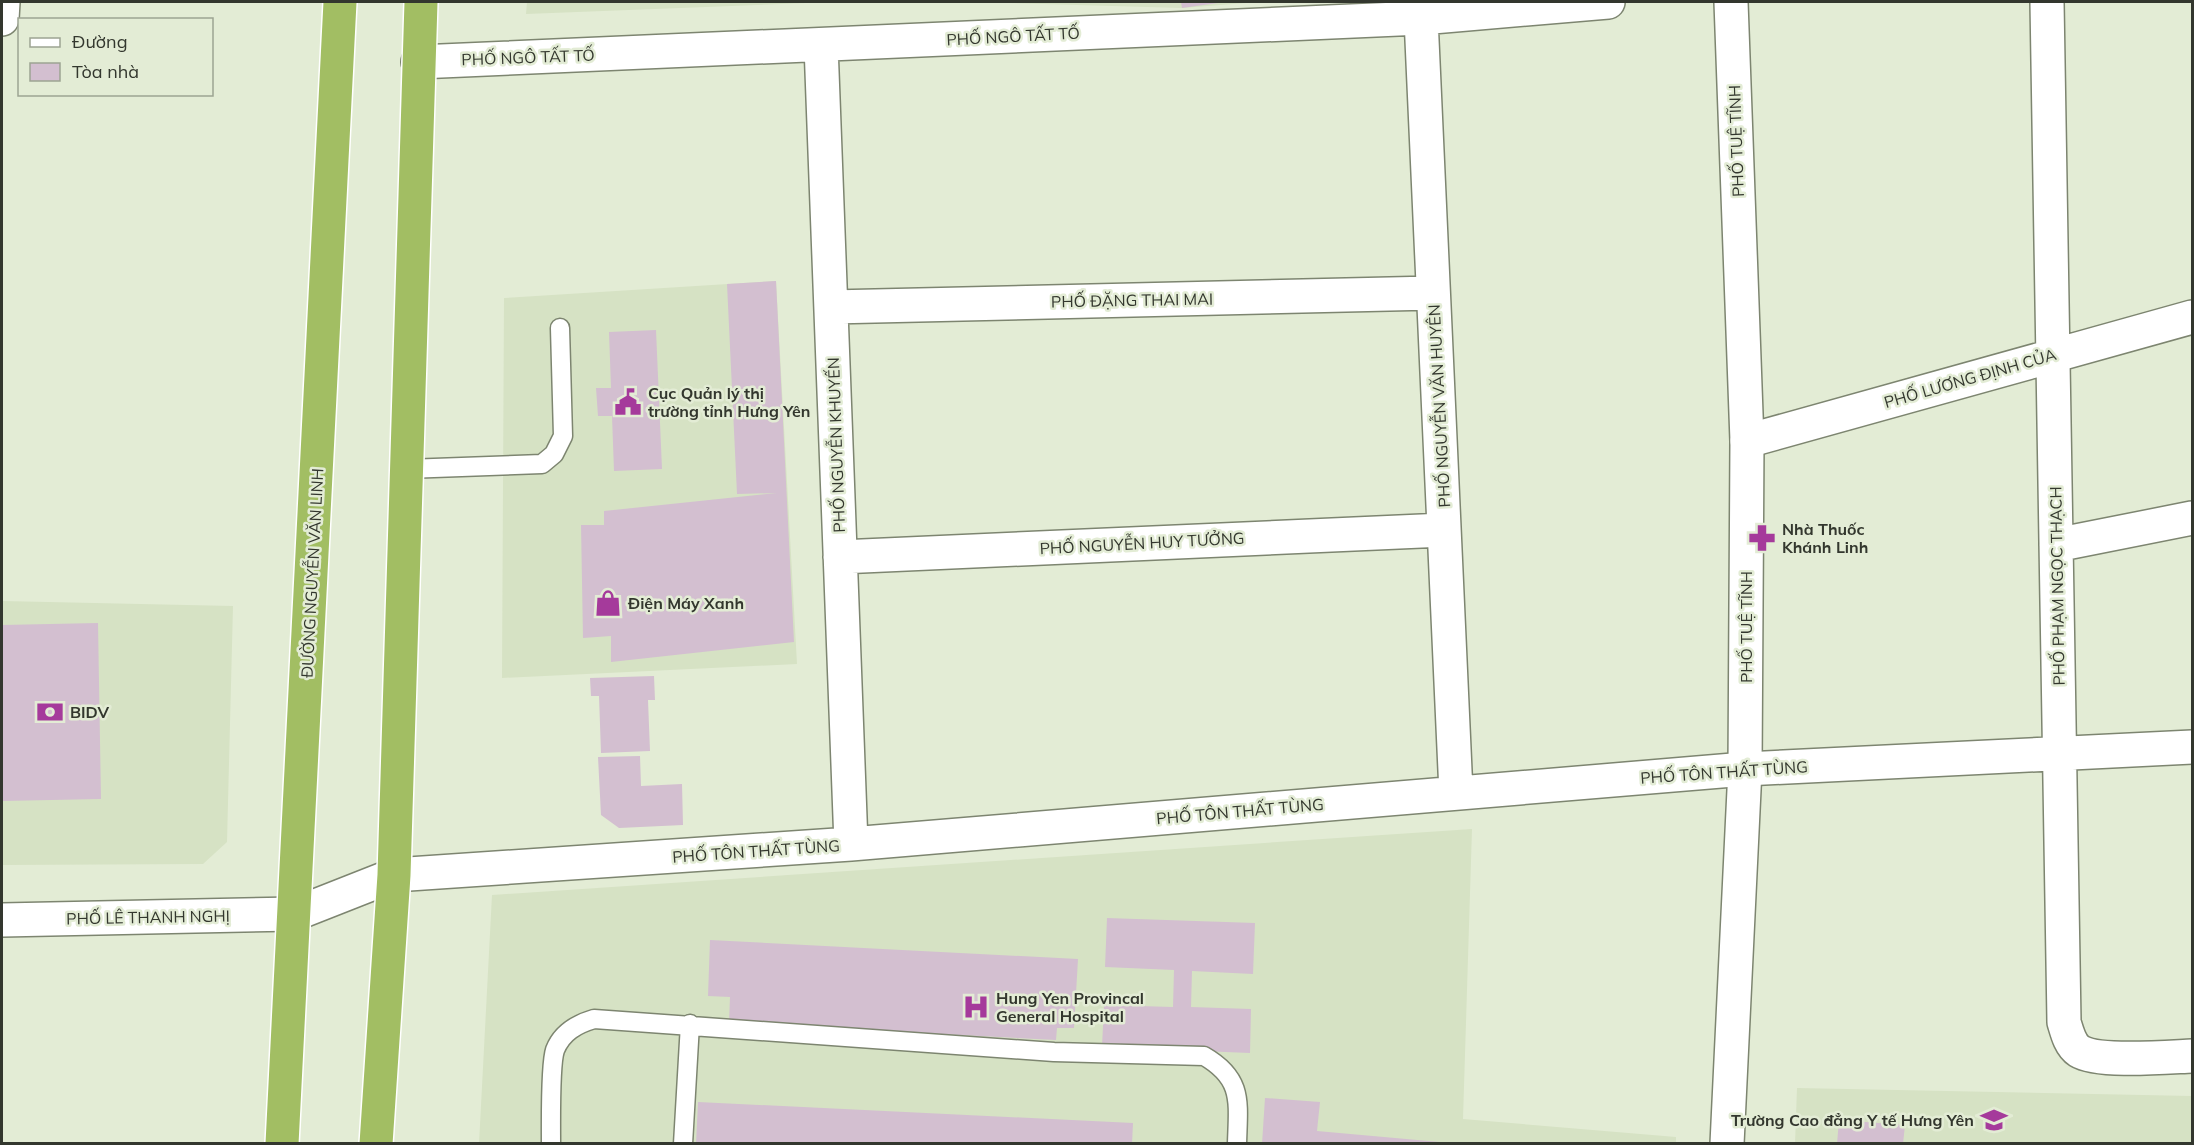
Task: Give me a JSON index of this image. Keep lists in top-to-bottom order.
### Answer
{
  "streets": {
    "highway": ["ĐƯỜNG NGUYỄN VĂN LINH"],
    "street": [
      "PHỐ NGÔ TẤT TỐ",
      "PHỐ TUỆ TĨNH",
      "PHỐ ĐẶNG THAI MAI",
      "PHỐ LƯƠNG ĐỊNH CỦA",
      "PHỐ NGUYỄN VĂN HUYÊN",
      "PHỐ NGUYỄN KHUYẾN",
      "PHỐ NGUYỄN HUY TƯỞNG",
      "PHỐ PHẠM NGỌC THẠCH",
      "PHỐ TÔN THẤT TÙNG",
      "PHỐ LÊ THANH NGHỊ"
    ]
  },
  "crossings": [
    ["PHỐ NGÔ TẤT TỐ", "PHỐ NGUYỄN VĂN HUYÊN"],
    ["PHỐ NGÔ TẤT TỐ", "PHỐ NGUYỄN KHUYẾN"],
    ["PHỐ TUỆ TĨNH", "PHỐ LƯƠNG ĐỊNH CỦA"],
    ["PHỐ TUỆ TĨNH", "PHỐ TÔN THẤT TÙNG"],
    ["PHỐ ĐẶNG THAI MAI", "PHỐ NGUYỄN VĂN HUYÊN"],
    ["PHỐ ĐẶNG THAI MAI", "PHỐ NGUYỄN KHUYẾN"],
    ["PHỐ LƯƠNG ĐỊNH CỦA", "PHỐ PHẠM NGỌC THẠCH"],
    ["PHỐ NGUYỄN VĂN HUYÊN", "PHỐ NGUYỄN HUY TƯỞNG"],
    ["PHỐ NGUYỄN VĂN HUYÊN", "PHỐ TÔN THẤT TÙNG"],
    ["PHỐ NGUYỄN KHUYẾN", "PHỐ NGUYỄN HUY TƯỞNG"],
    ["PHỐ NGUYỄN KHUYẾN", "PHỐ TÔN THẤT TÙNG"],
    ["ĐƯỜNG NGUYỄN VĂN LINH", "PHỐ TÔN THẤT TÙNG"],
    ["ĐƯỜNG NGUYỄN VĂN LINH", "PHỐ LÊ THANH NGHỊ"],
    ["PHỐ PHẠM NGỌC THẠCH", "PHỐ TÔN THẤT TÙNG"],
    ["PHỐ TÔN THẤT TÙNG", "PHỐ LÊ THANH NGHỊ"]
  ],
  "places": {
    "public building": ["Cục Quản lý thị trường tỉnh Hưng Yên"],
    "pharmacy": ["Nhà Thuốc Khánh Linh"],
    "shop": ["Điện Máy Xanh"],
    "bank": ["BIDV"],
    "hospital": ["Hung Yen Provincal General Hospital"],
    "school or university": ["Trường Cao đẳng Y tế Hưng Yên"]
  },
  "legend": ["Đường", "Tòa nhà"]
}
